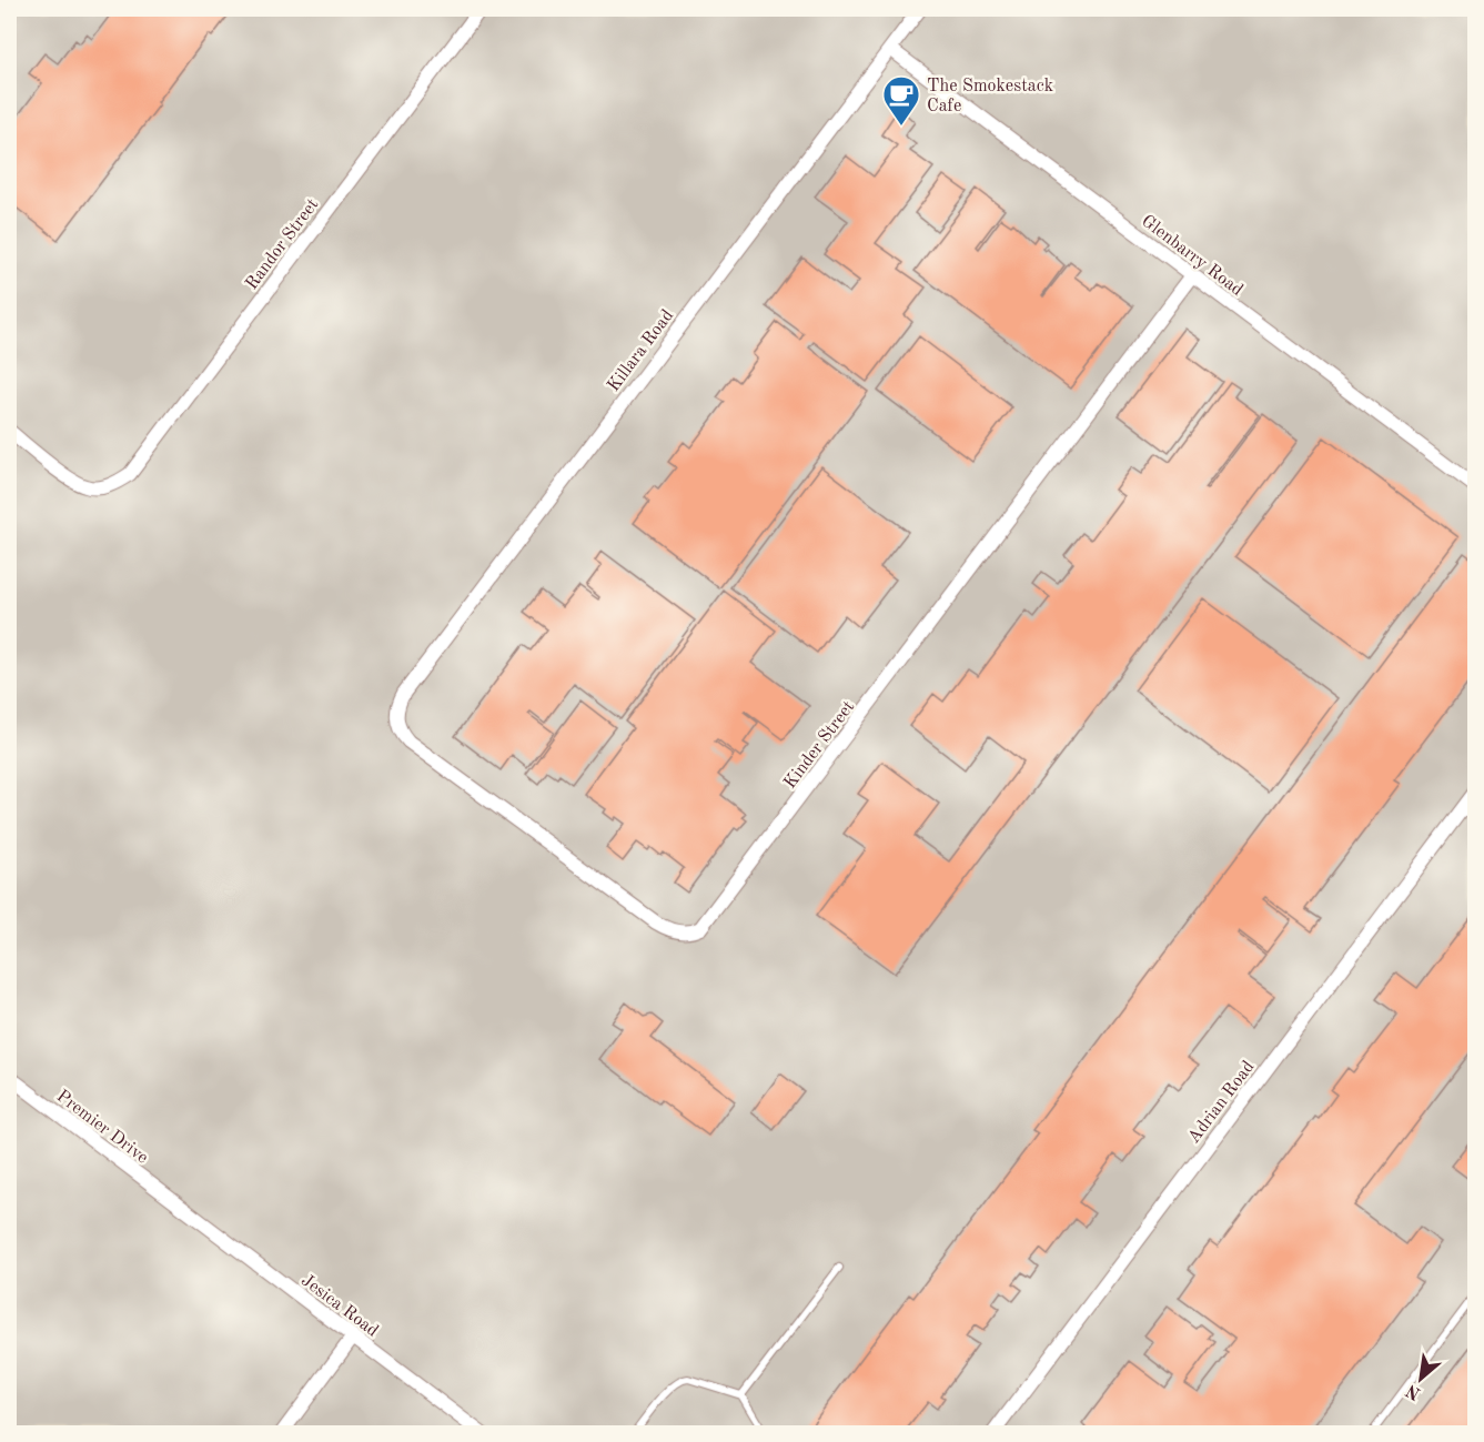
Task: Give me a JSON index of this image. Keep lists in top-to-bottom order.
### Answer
{
  "streets": {
    "street": [
      "Randor Street",
      "Glenbarry Road",
      "Killara Road",
      "Kinder Street",
      "Adrian Road",
      "Premier Drive",
      "Jesica Road"
    ]
  },
  "crossings": [
    ["Glenbarry Road", "Killara Road"],
    ["Glenbarry Road", "Kinder Street"],
    ["Killara Road", "Kinder Street"],
    ["Premier Drive", "Jesica Road"]
  ],
  "places": {
    "cafe": ["The Smokestack Cafe"]
  },
  "north": "bottom left"
}
